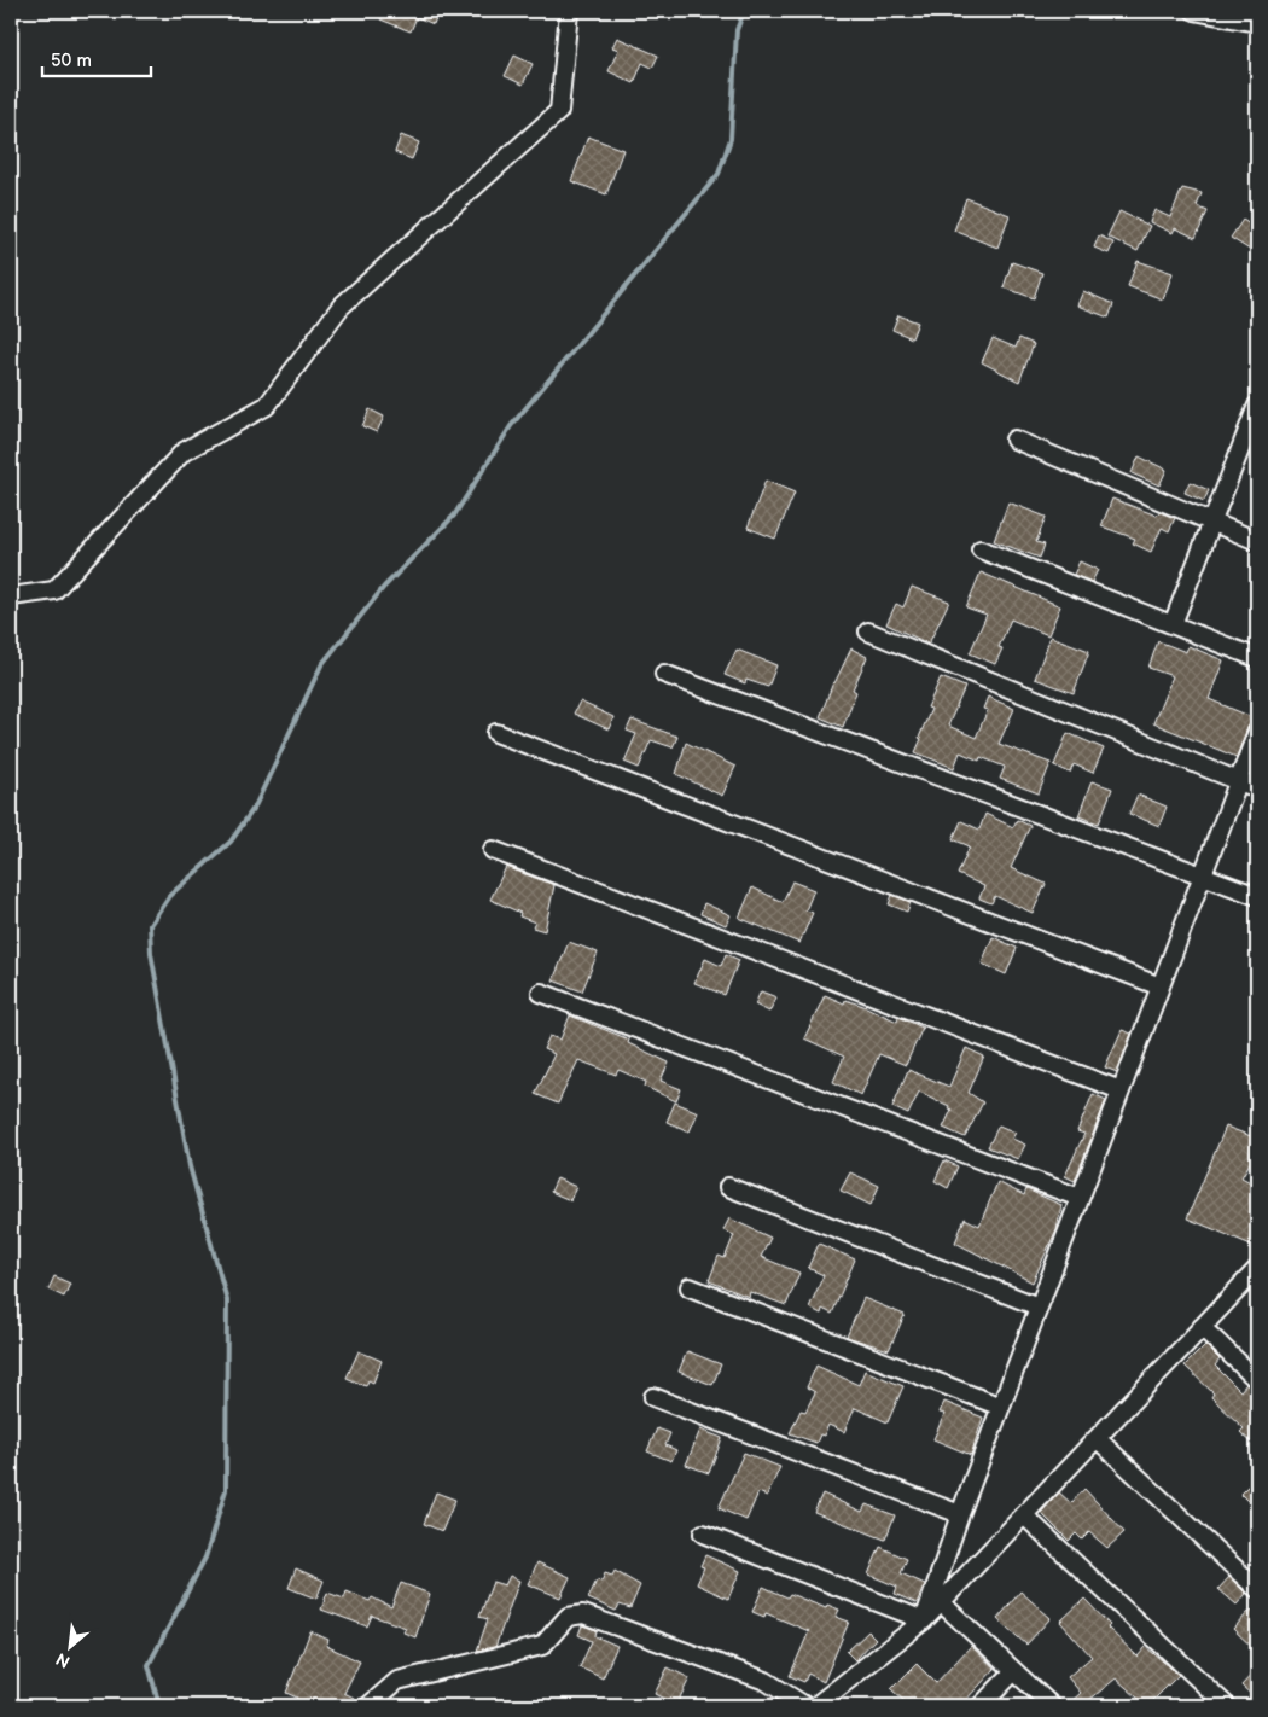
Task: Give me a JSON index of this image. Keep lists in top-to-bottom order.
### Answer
{
  "scale_bar": "50 m",
  "north": "bottom left"
}
